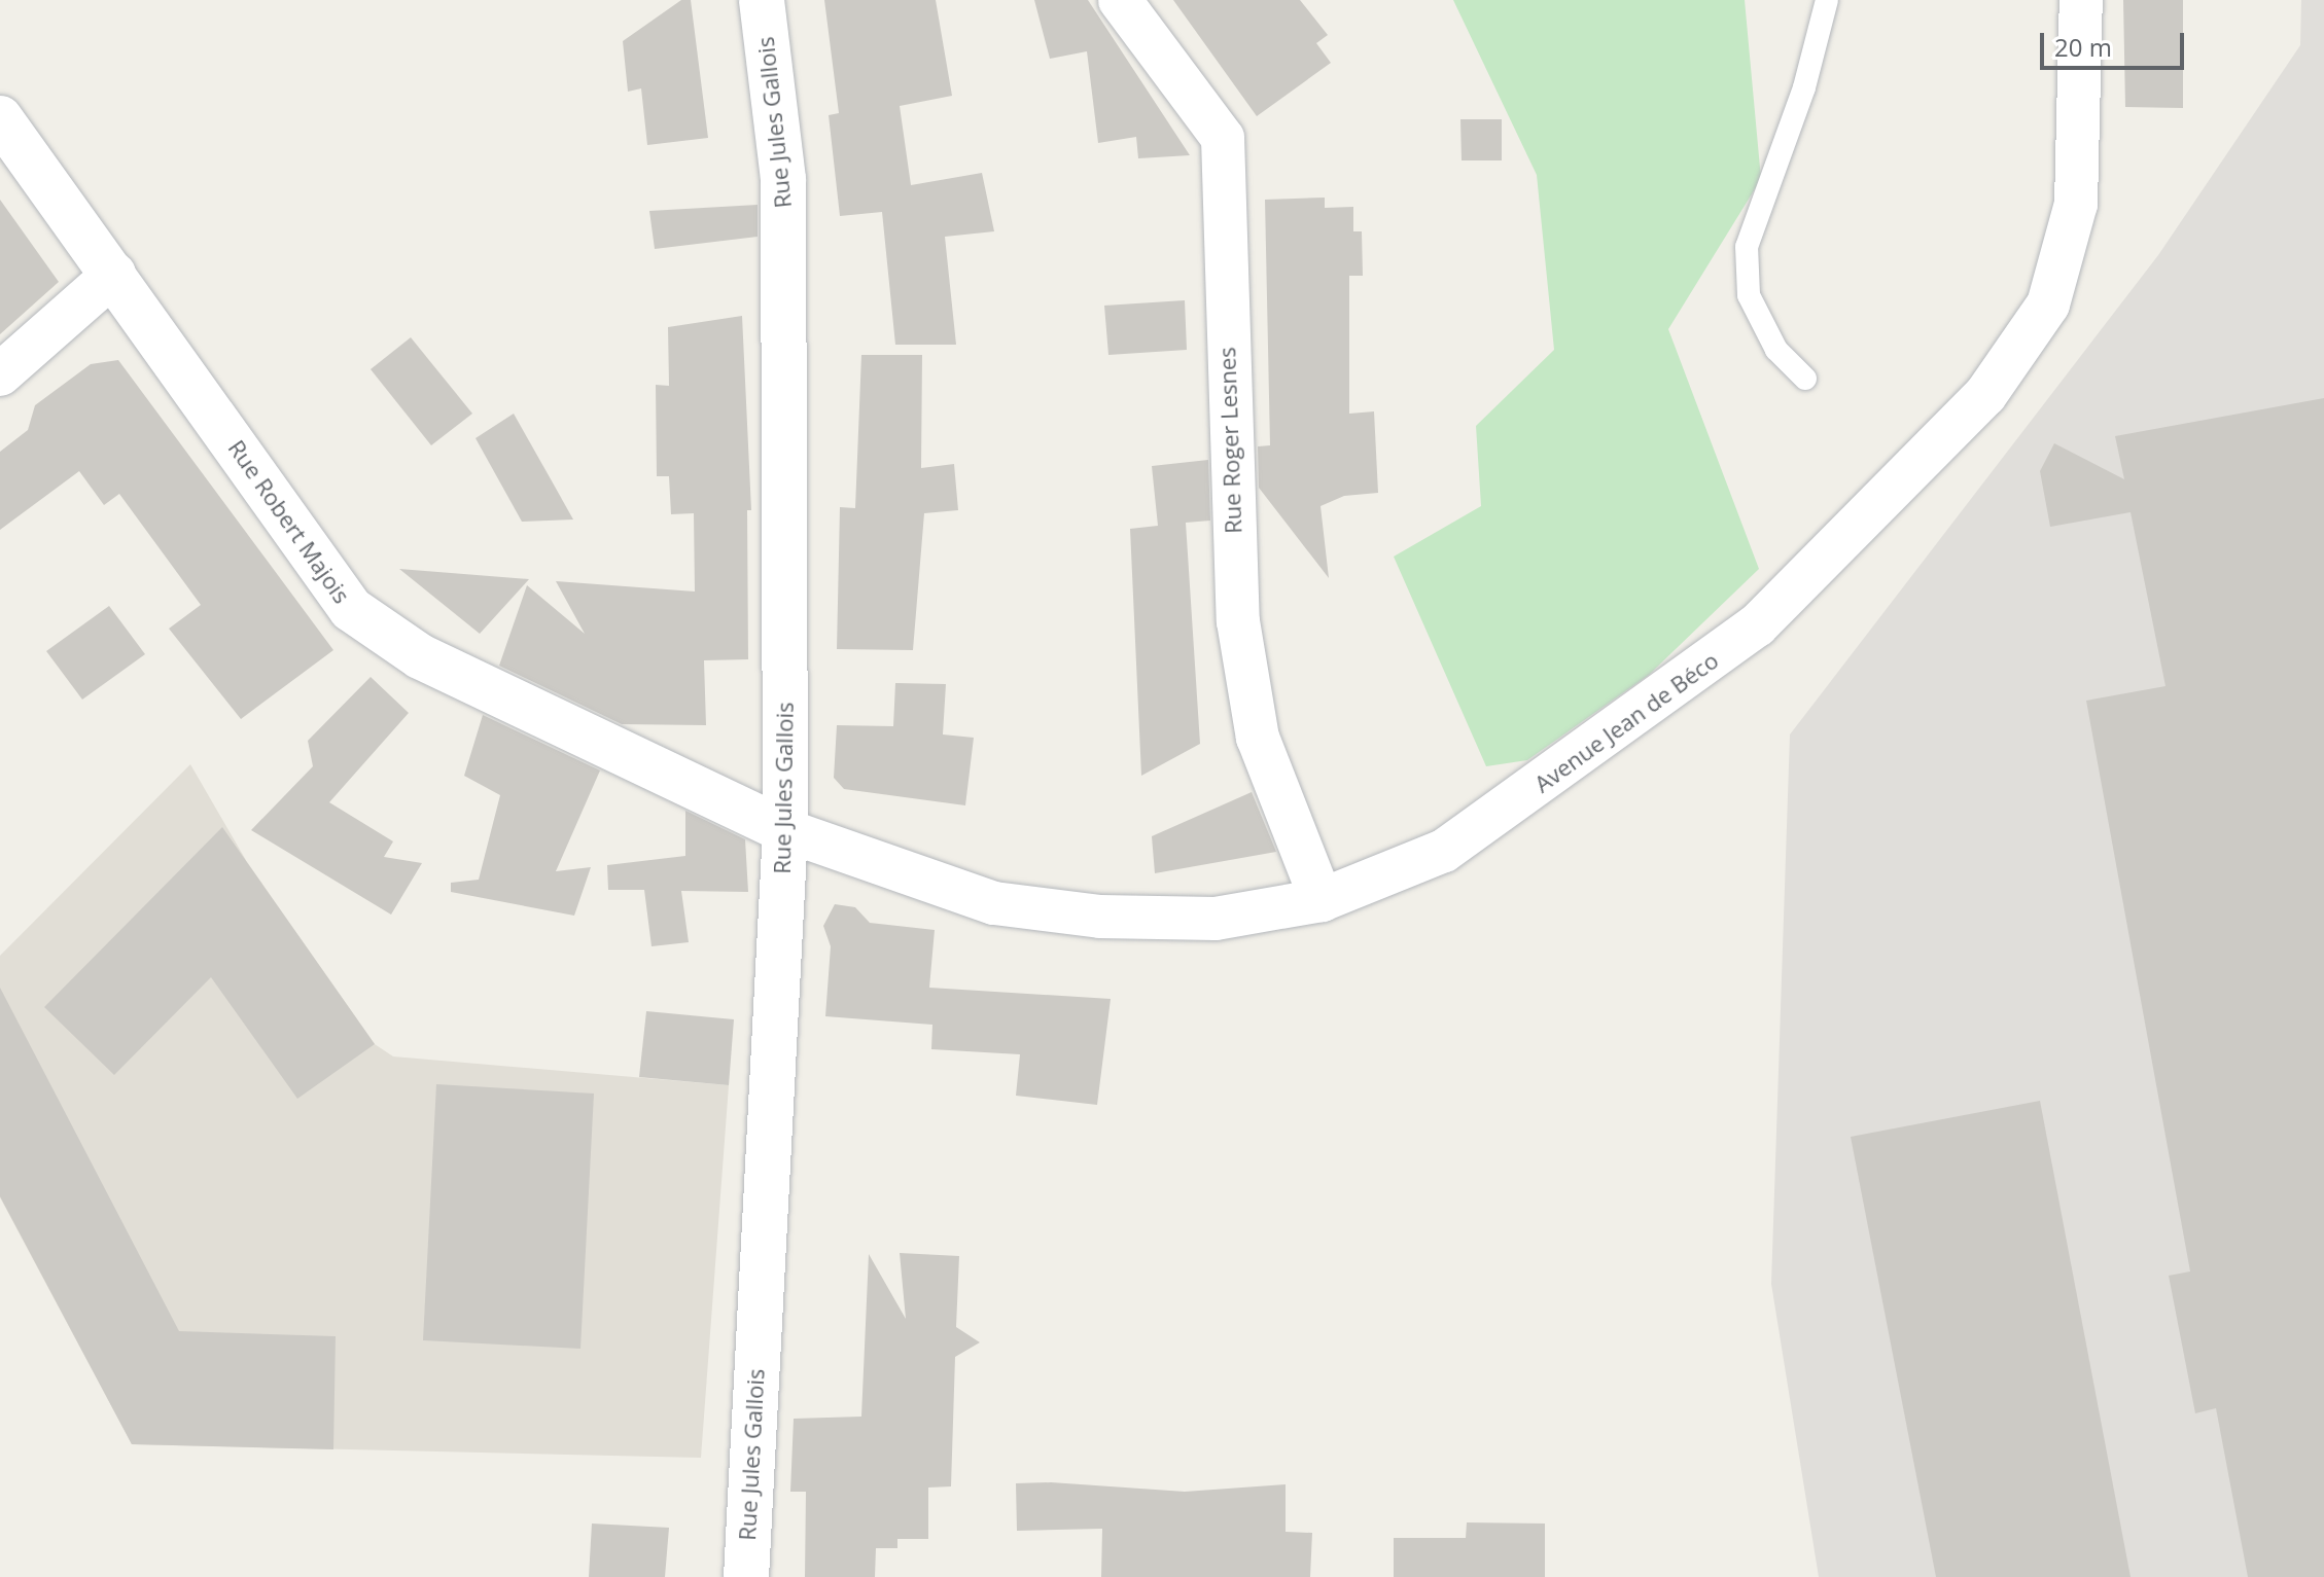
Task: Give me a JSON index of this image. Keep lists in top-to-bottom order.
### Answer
{
  "streets": {
    "street": [
      "Rue Jules Gallois",
      "Rue Roger Lesnes",
      "Rue Robert Majois",
      "Avenue Jean de Béco"
    ]
  },
  "crossings": [
    ["Rue Jules Gallois", "Rue Robert Majois"],
    ["Rue Jules Gallois", "Avenue Jean de Béco"],
    ["Rue Roger Lesnes", "Avenue Jean de Béco"],
    ["Rue Robert Majois", "Avenue Jean de Béco"]
  ],
  "scale_bar": "20 m"
}
